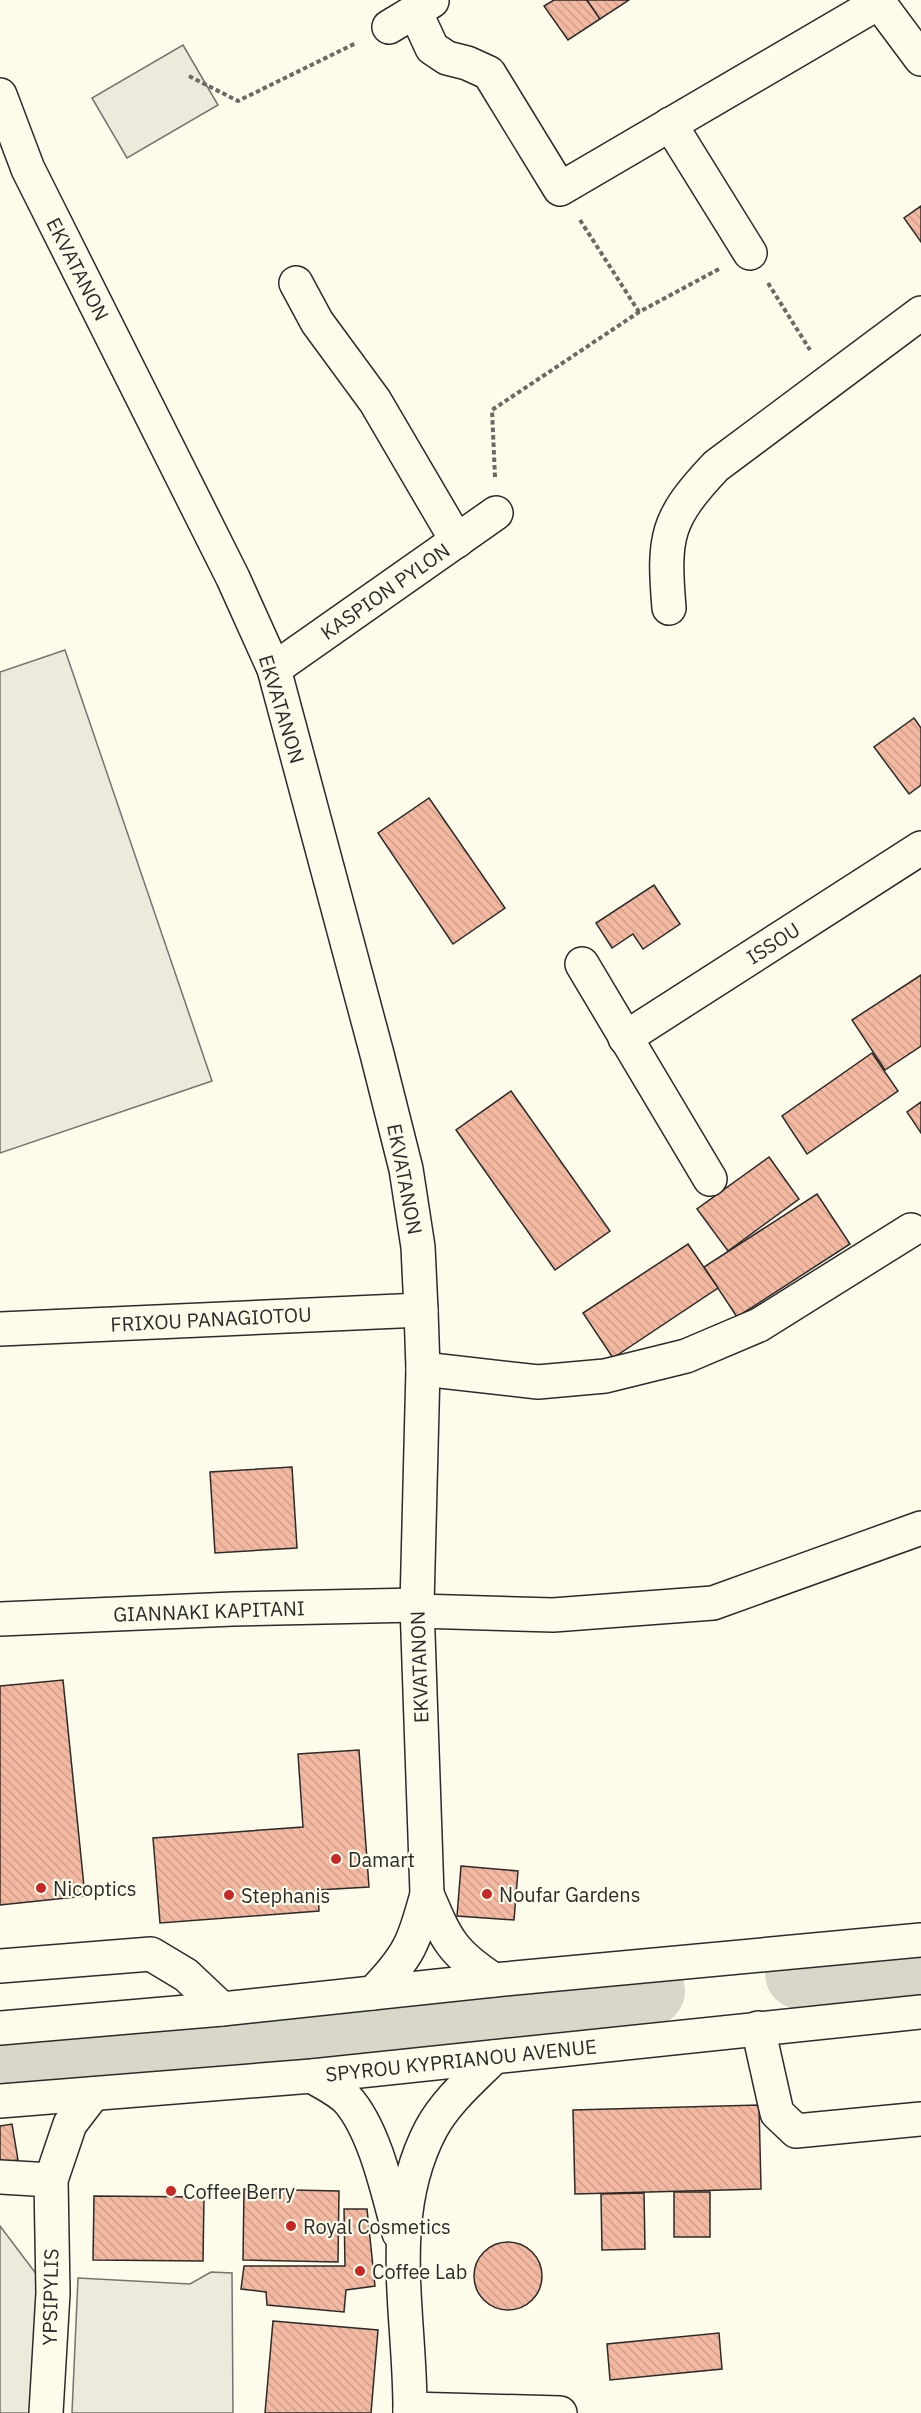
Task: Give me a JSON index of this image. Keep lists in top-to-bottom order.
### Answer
{
  "streets": {
    "street": [
      "EKVATANON",
      "KASPION PYLON",
      "ISSOU",
      "FRIXOU PANAGIOTOU",
      "GIANNAKI KAPITANI",
      "SPYROU KYPRIANOU AVENUE",
      "YPSIPYLIS"
    ]
  },
  "crossings": [
    ["EKVATANON", "KASPION PYLON"],
    ["EKVATANON", "FRIXOU PANAGIOTOU"],
    ["EKVATANON", "GIANNAKI KAPITANI"],
    ["SPYROU KYPRIANOU AVENUE", "YPSIPYLIS"]
  ],
  "places": [
    "Damart",
    "Nicoptics",
    "Noufar Gardens",
    "Stephanis",
    "Coffee Berry",
    "Royal Cosmetics",
    "Coffee Lab"
  ]
}
